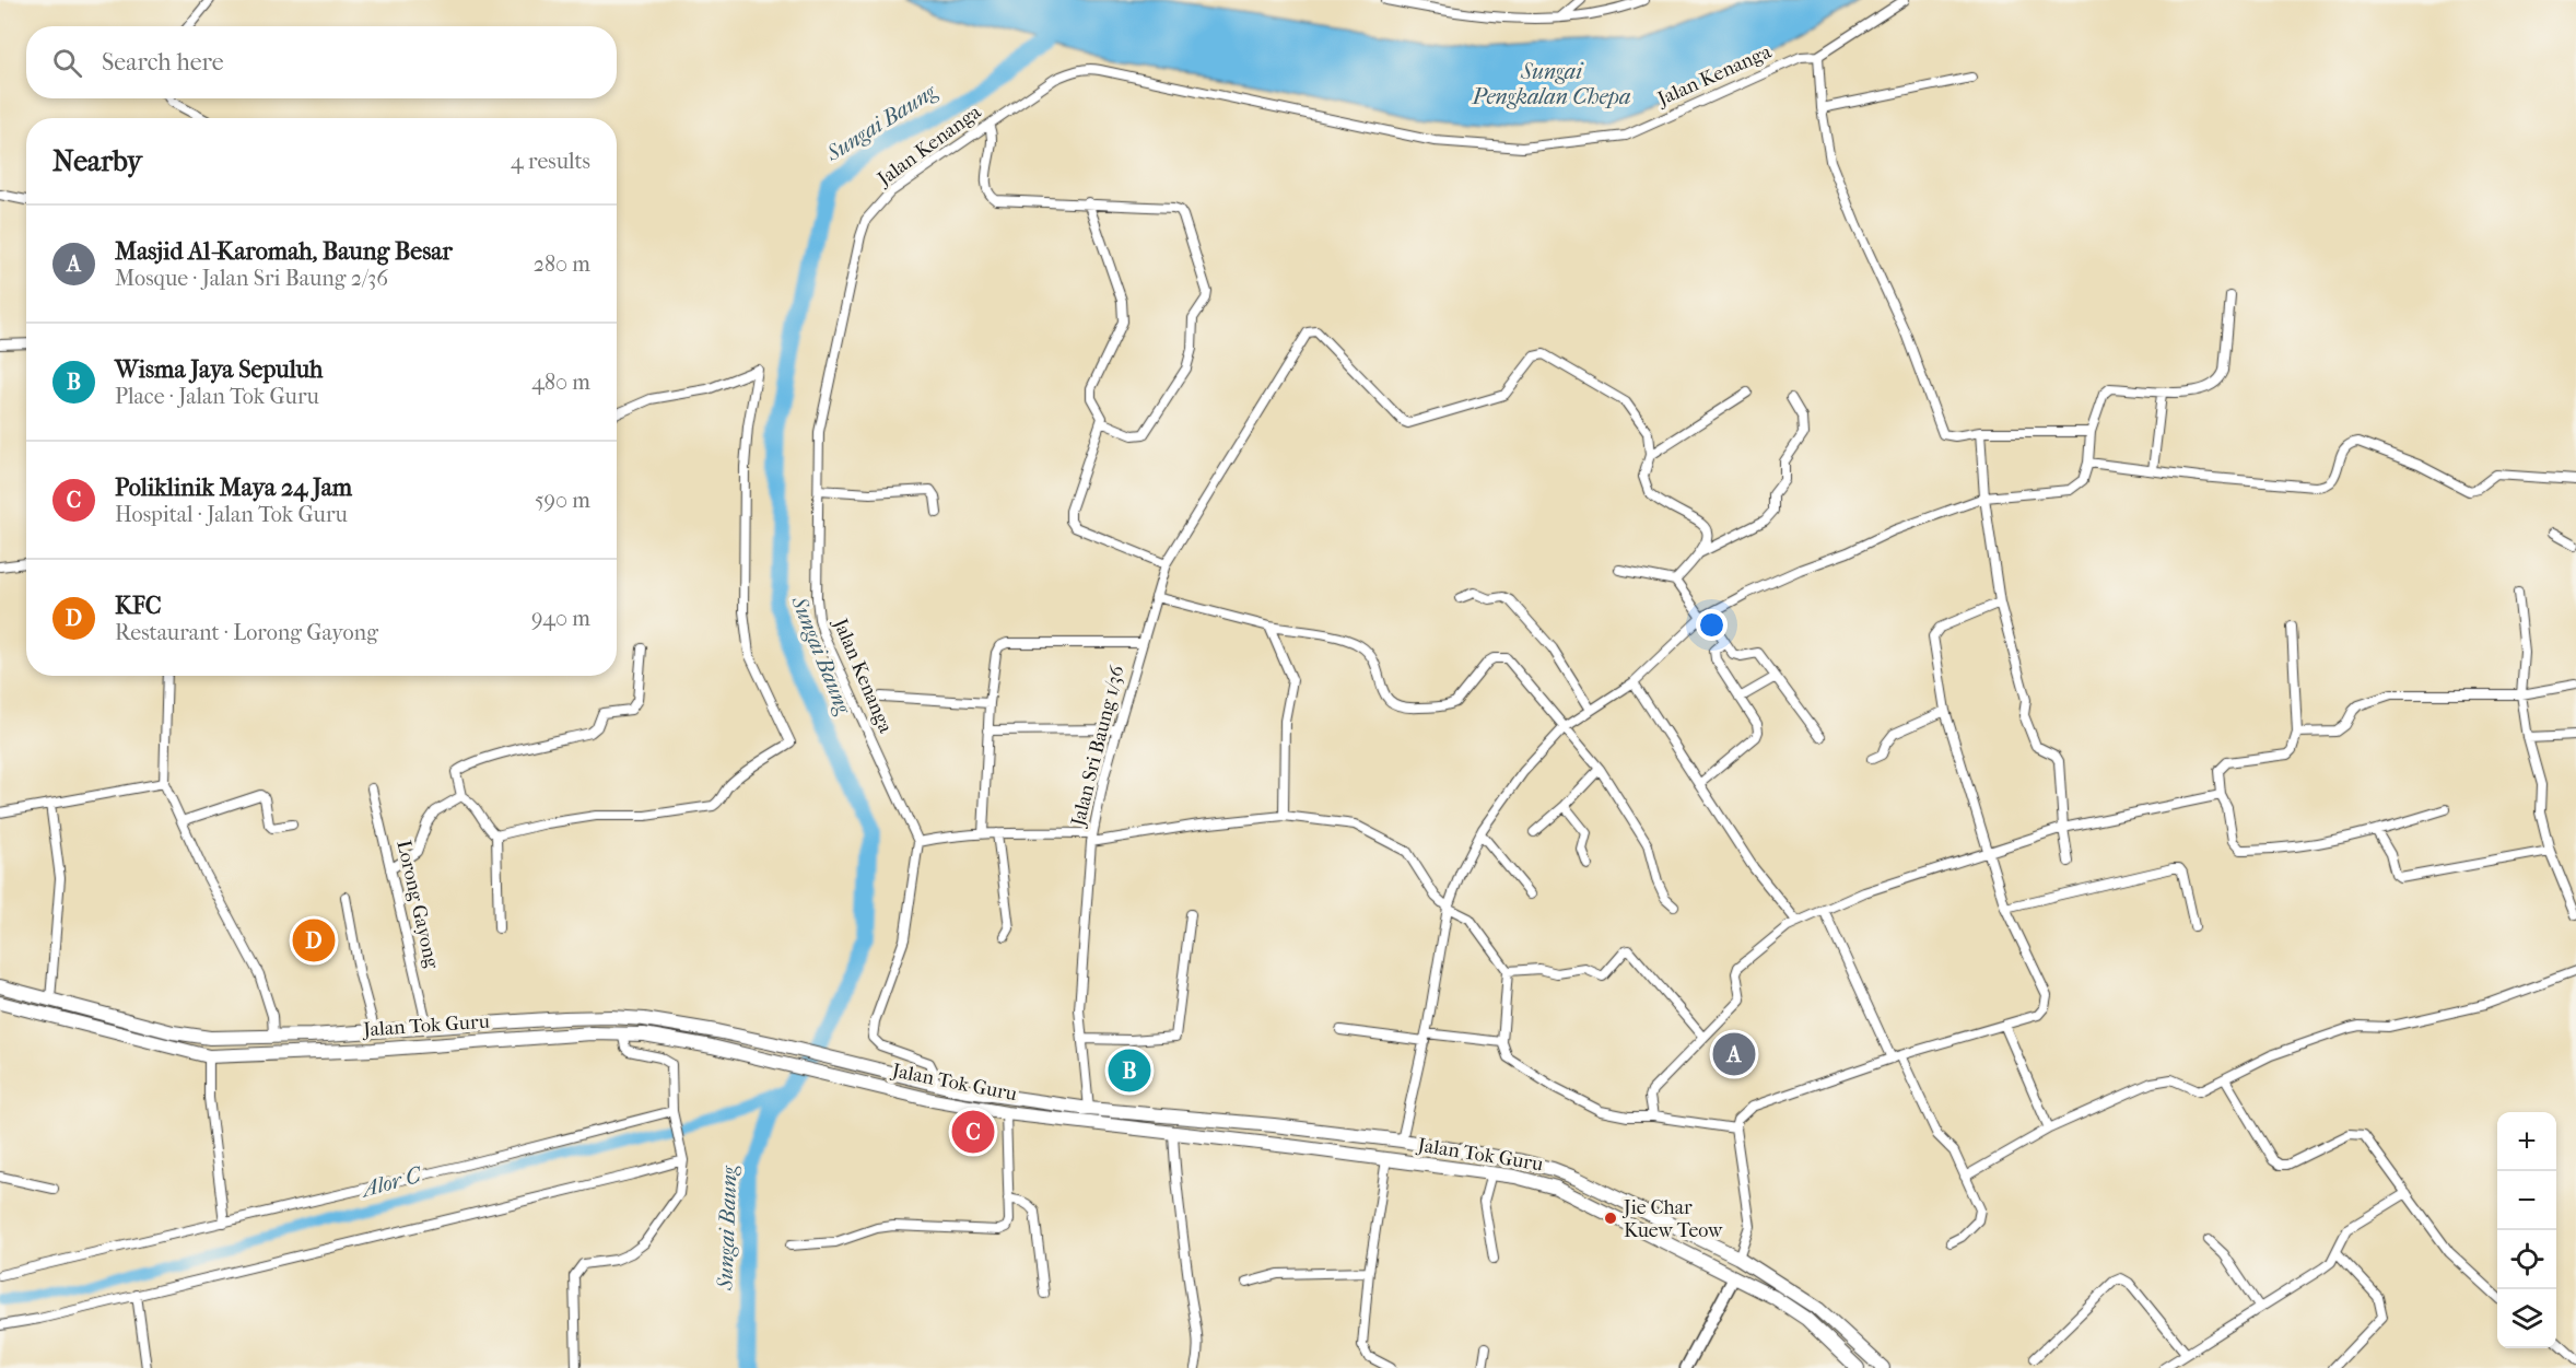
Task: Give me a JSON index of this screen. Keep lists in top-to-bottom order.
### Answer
{
  "streets": {
    "main road": ["Jalan Tok Guru"],
    "street": ["Jalan Kenanga", "Jalan Sri Baung 1/36", "Lorong Gayong"]
  },
  "crossings": [
    ["Jalan Sri Baung 1/36", "Jalan Tok Guru"],
    ["Lorong Gayong", "Jalan Tok Guru"]
  ],
  "water": ["Sungai Pengkalan Chepa", "Sungai Baung", "Alor C"],
  "places": ["Jie Char Kuew Teow"],
  "page": {
    "search": "Search here",
    "heading": ["Nearby", "4 results"],
    "list": [
      {
        "mark": "A",
        "name": "Masjid Al-Karomah, Baung Besar",
        "note": "Mosque · Jalan Sri Baung 2/36",
        "value": "280 m"
      },
      {
        "mark": "B",
        "name": "Wisma Jaya Sepuluh",
        "note": "Place · Jalan Tok Guru",
        "value": "480 m"
      },
      {
        "mark": "C",
        "name": "Poliklinik Maya 24 Jam",
        "note": "Hospital · Jalan Tok Guru",
        "value": "590 m"
      },
      {
        "mark": "D",
        "name": "KFC",
        "note": "Restaurant · Lorong Gayong",
        "value": "940 m"
      }
    ],
    "pins": [
      "D",
      "A",
      "B",
      "C"
    ],
    "map_buttons": ["+", "−"]
  }
}
